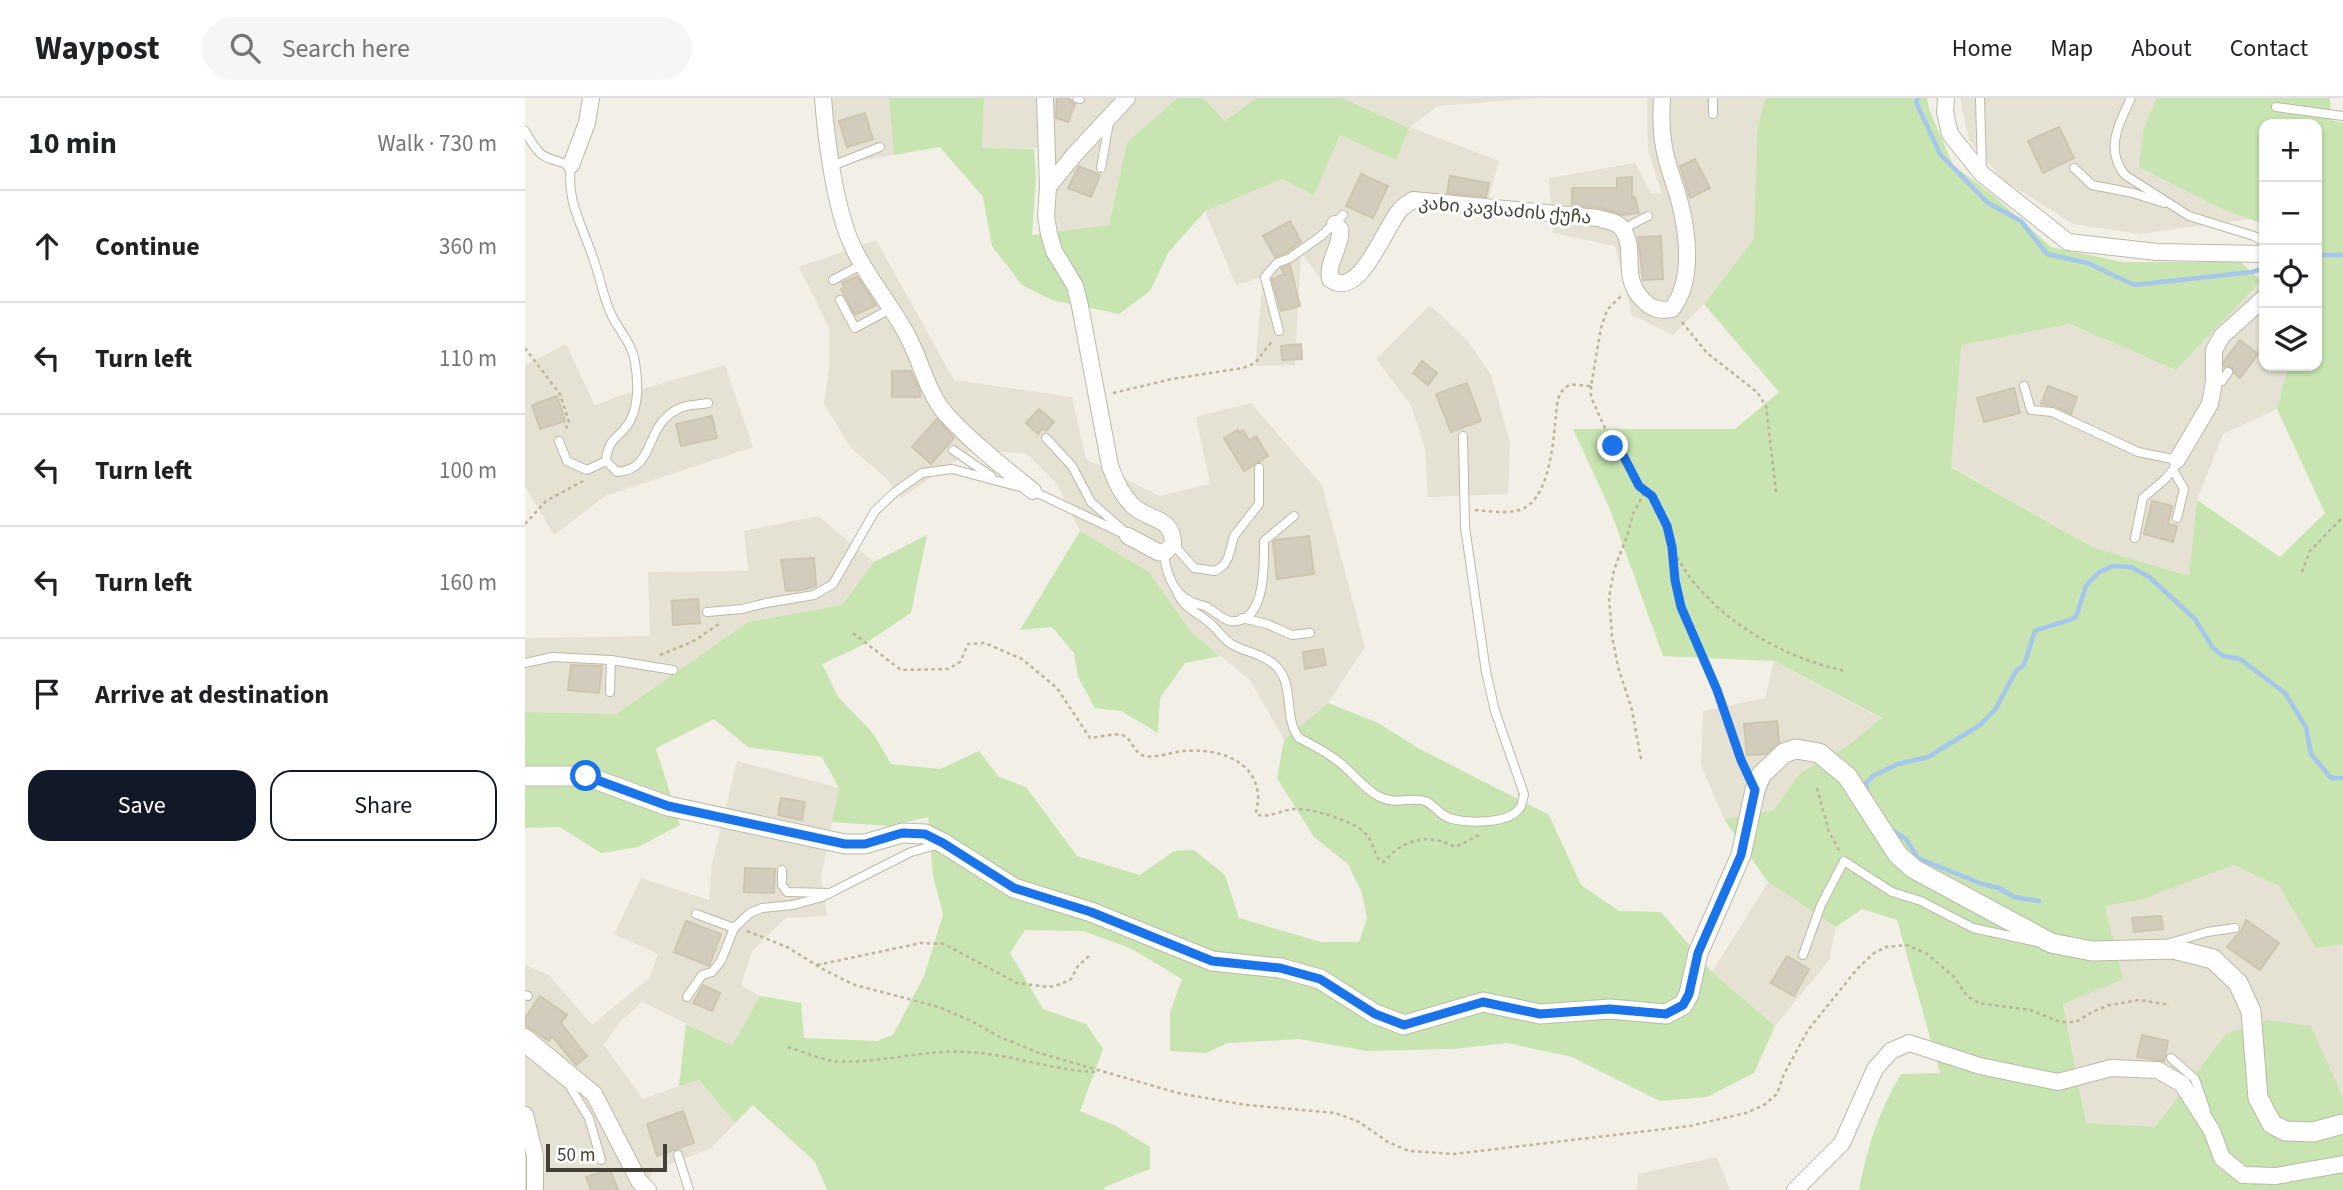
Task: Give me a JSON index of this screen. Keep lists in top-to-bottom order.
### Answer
{
  "streets": {
    "street": ["კახი კავსაძის ქუჩა"]
  },
  "scale_bar": "50 m",
  "page": {
    "header": "Waypost",
    "search": "Search here",
    "nav": [
      "Home",
      "Map",
      "About",
      "Contact"
    ],
    "heading": ["10 min", "Walk · 730 m"],
    "map_buttons": ["+", "−"],
    "list": [
      ["Continue", "360 m"],
      ["Turn left", "110 m"],
      ["Turn left", "100 m"],
      ["Turn left", "160 m"],
      "Arrive at destination"
    ],
    "buttons": ["Save", "Share"],
    "scale": "50 m"
  }
}
